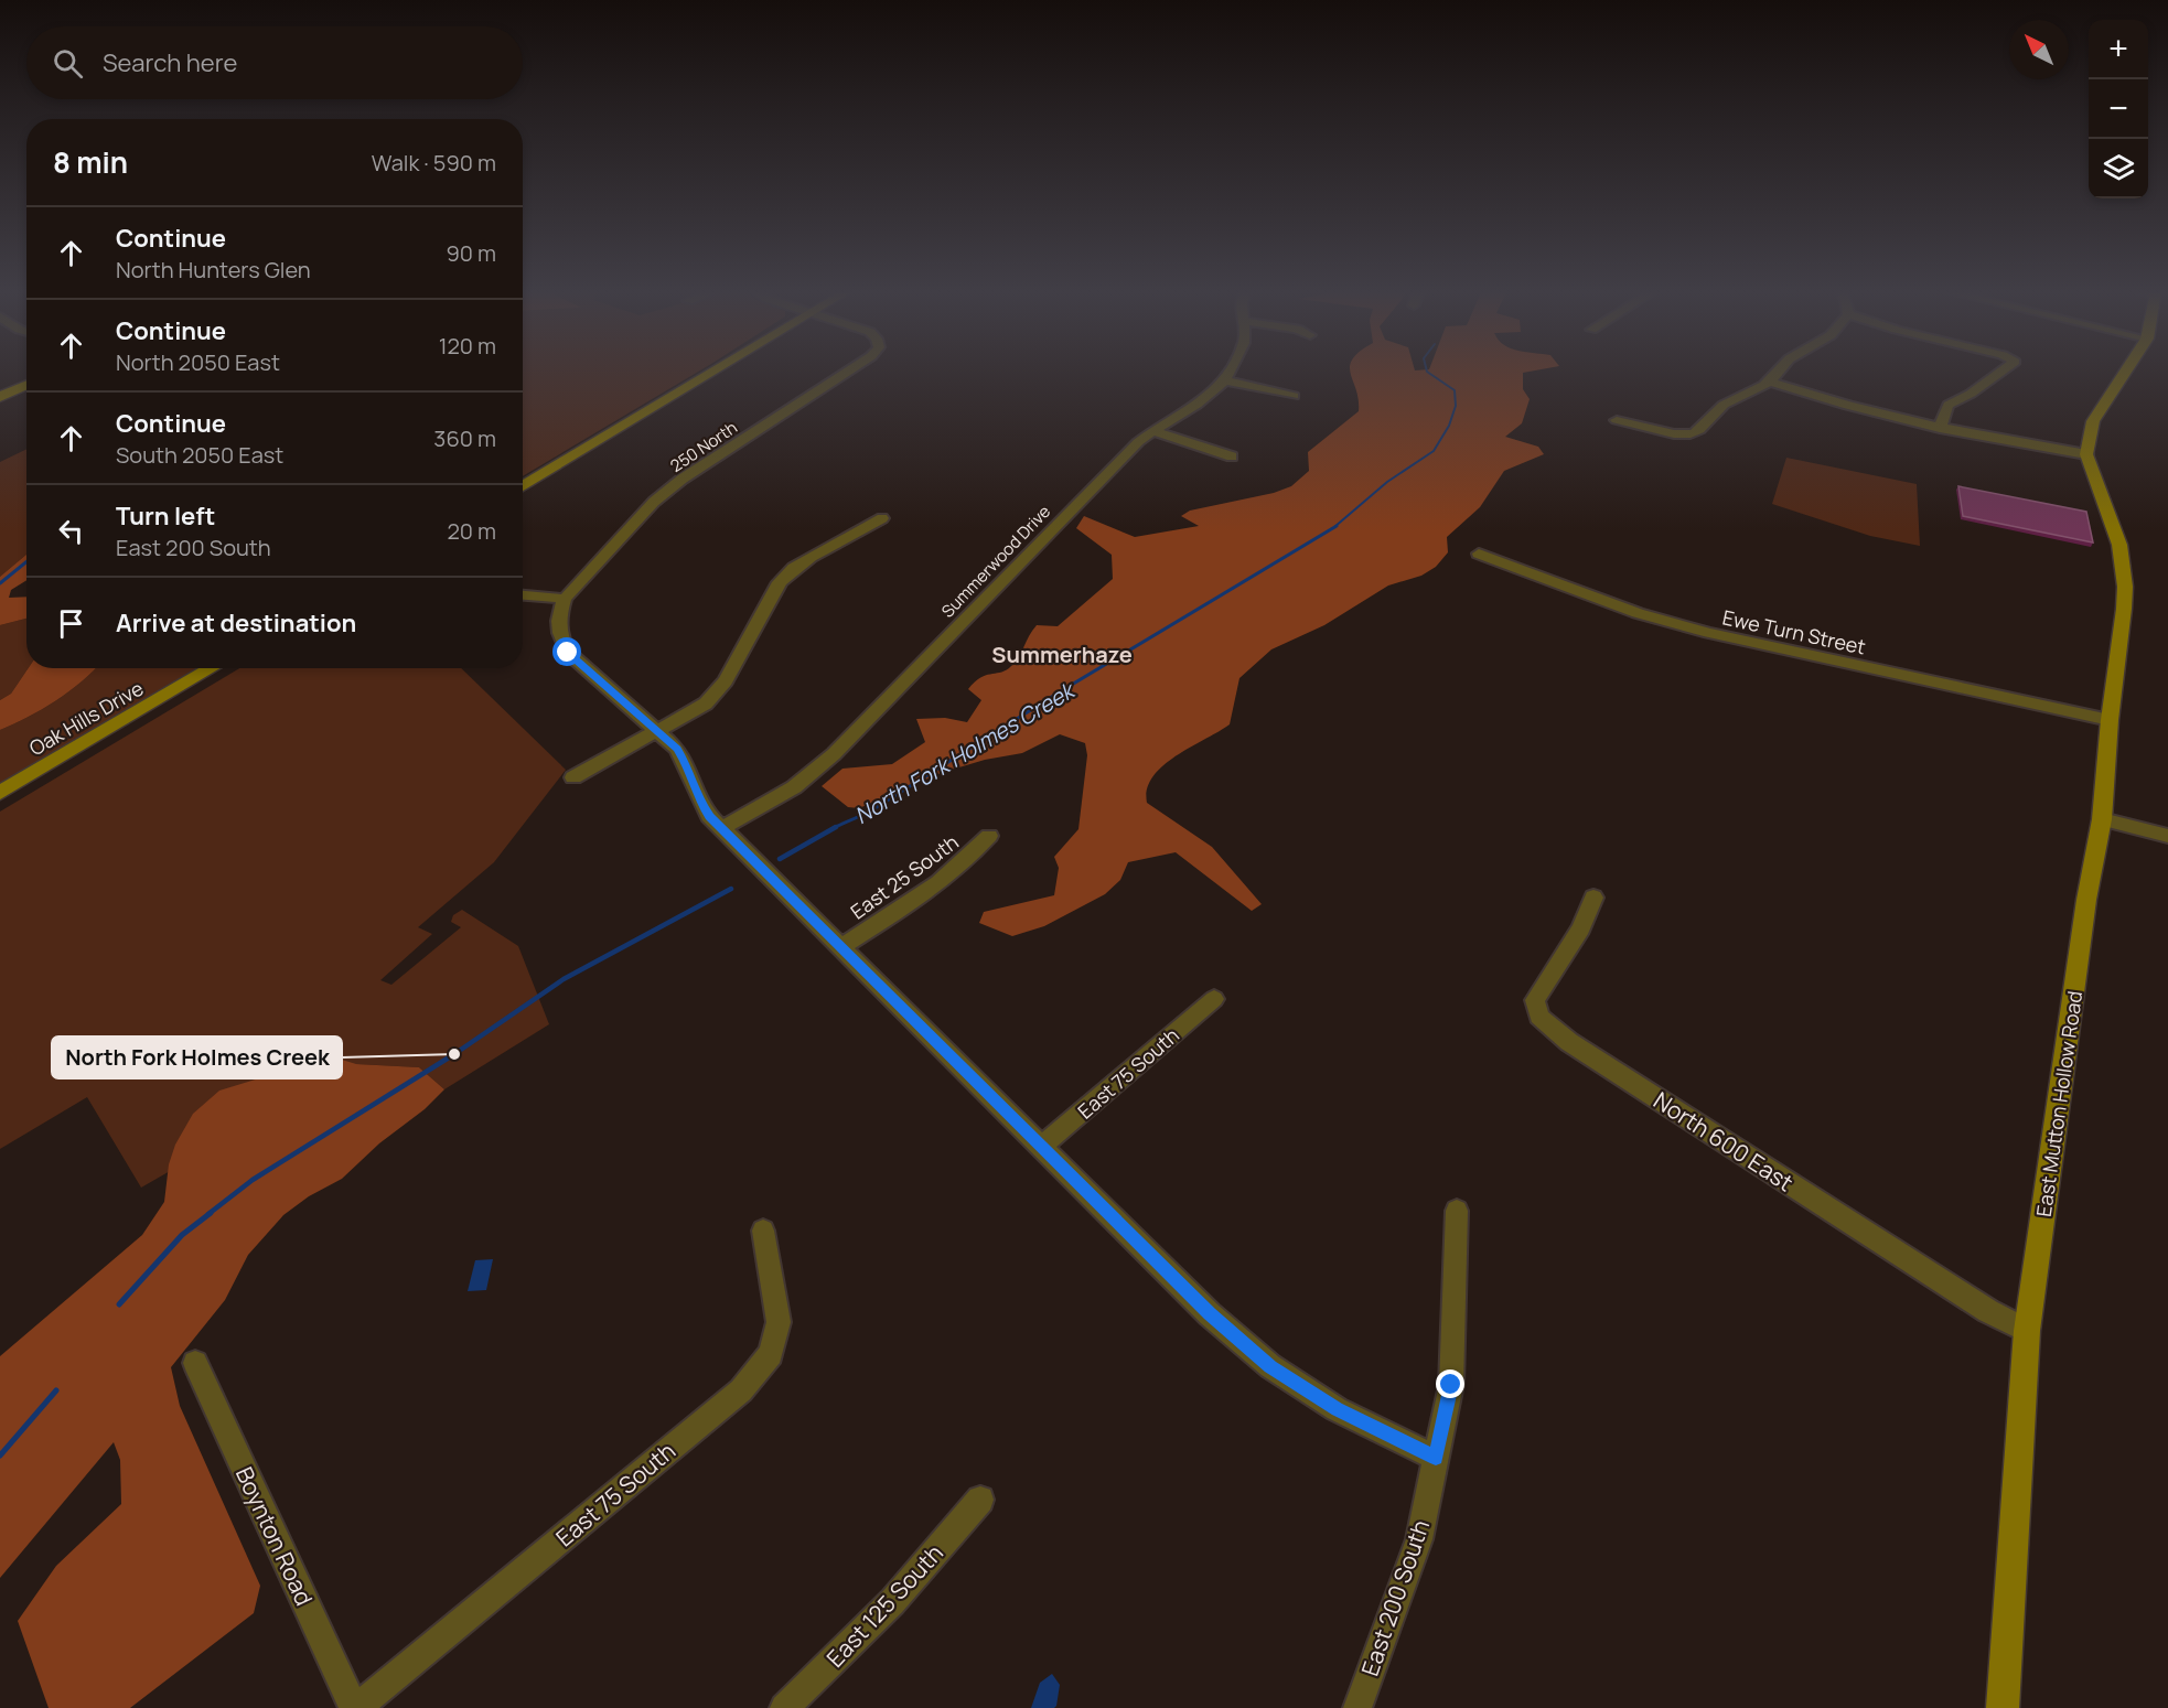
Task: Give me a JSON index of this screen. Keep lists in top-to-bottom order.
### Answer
{
  "streets": {
    "street": [
      "250 North",
      "Summerwood Drive",
      "Ewe Turn Street",
      "Oak Hills Drive",
      "East 25 South",
      "East 75 South",
      "East Mutton Hollow Road",
      "North 600 East",
      "Boynton Road",
      "East 200 South",
      "East 125 South"
    ]
  },
  "crossings": [
    ["Ewe Turn Street", "East Mutton Hollow Road"],
    ["East 75 South", "Boynton Road"],
    ["East Mutton Hollow Road", "North 600 East"]
  ],
  "districts": ["Summerhaze"],
  "water": ["North Fork Holmes Creek"],
  "places": ["North Fork Holmes Creek"],
  "north": "top left",
  "page": {
    "map_buttons": ["+", "−"],
    "search": "Search here",
    "heading": ["8 min", "Walk · 590 m"],
    "list": [
      ["Continue", "North Hunters Glen", "90 m"],
      ["Continue", "North 2050 East", "120 m"],
      ["Continue", "South 2050 East", "360 m"],
      ["Turn left", "East 200 South", "20 m"],
      "Arrive at destination"
    ]
  }
}
